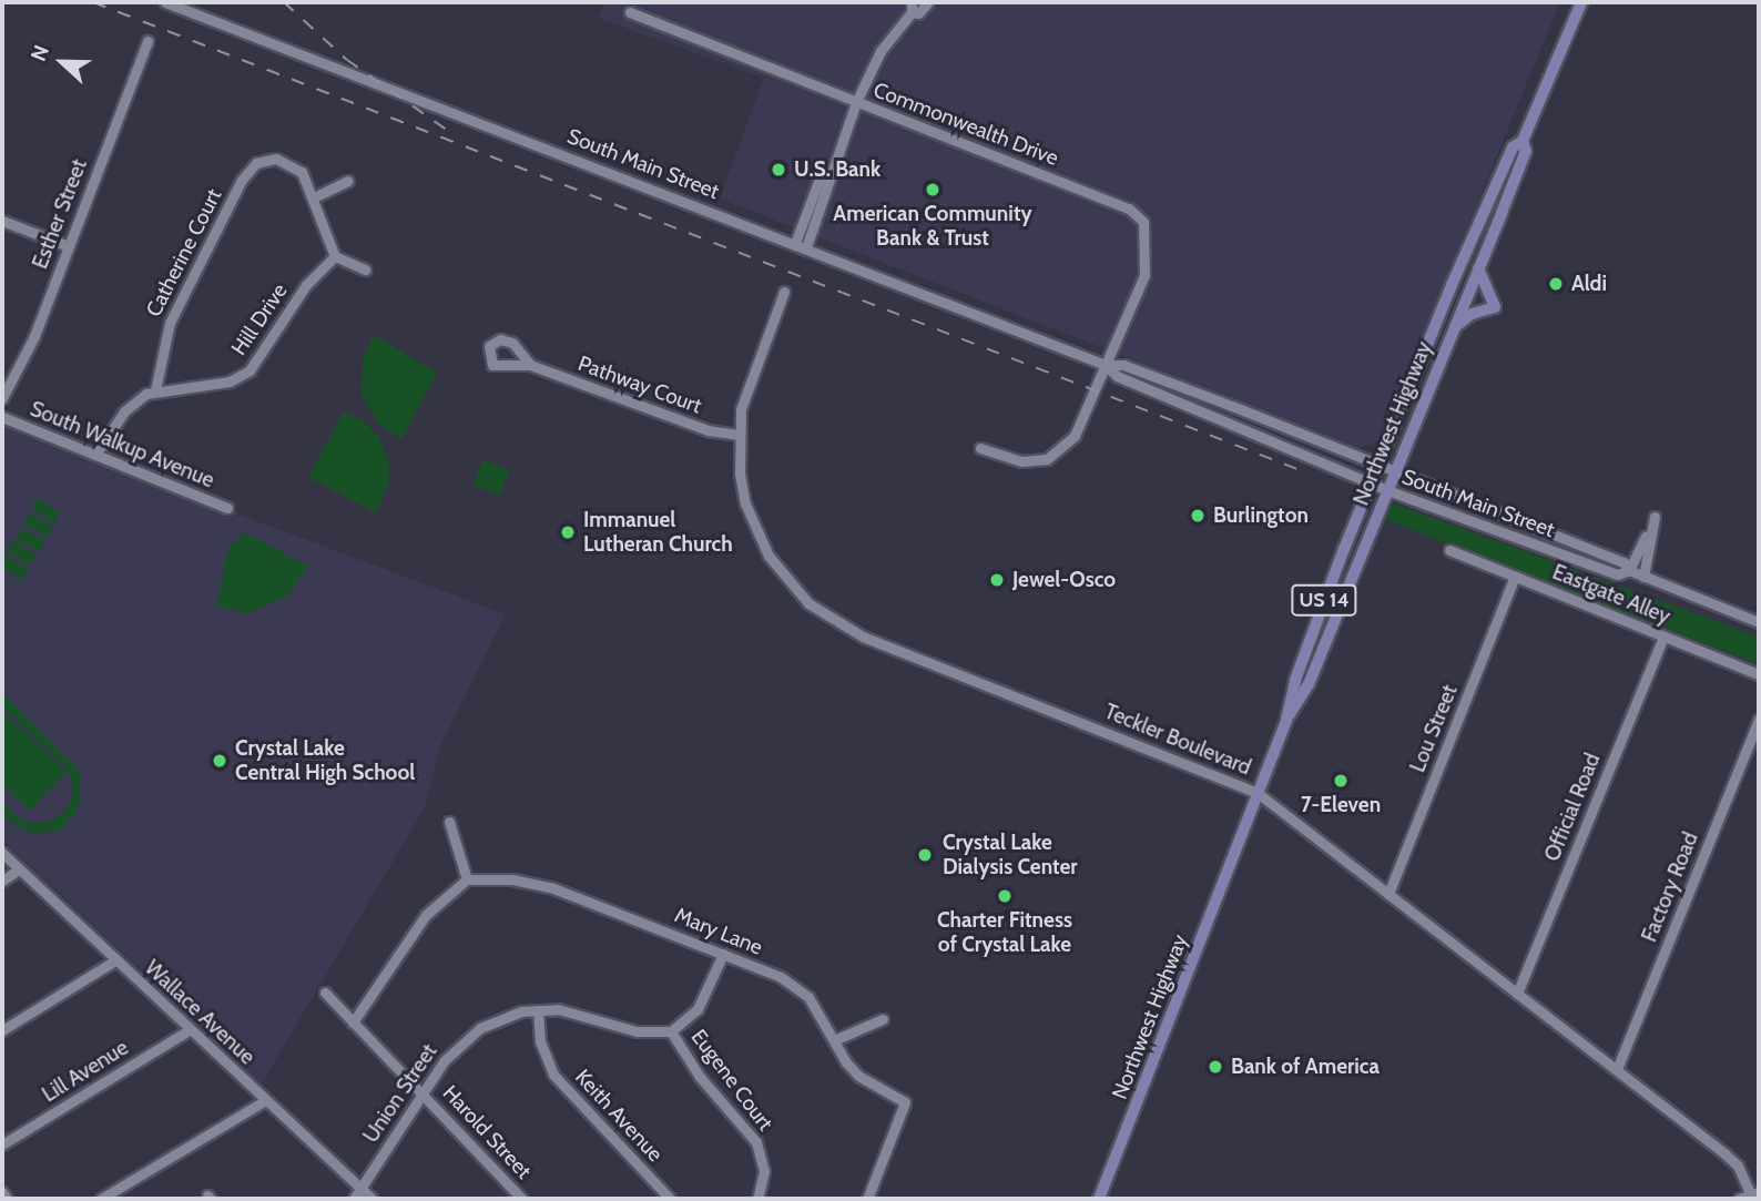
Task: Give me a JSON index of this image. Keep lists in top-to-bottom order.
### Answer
{
  "streets": {
    "main road": ["Northwest Highway", "US 14"],
    "street": [
      "Commonwealth Drive",
      "South Main Street",
      "Esther Street",
      "Catherine Court",
      "Hill Drive",
      "Pathway Court",
      "South Walkup Avenue",
      "Eastgate Alley",
      "Lou Street",
      "Teckler Boulevard",
      "Official Road",
      "Factory Road",
      "Mary Lane",
      "Wallace Avenue",
      "Lill Avenue",
      "Eugene Court",
      "Union Street",
      "Keith Avenue",
      "Harold Street"
    ]
  },
  "crossings": [
    ["Commonwealth Drive", "South Main Street"],
    ["South Main Street", "Northwest Highway"],
    ["Catherine Court", "Hill Drive"],
    ["Hill Drive", "South Walkup Avenue"],
    ["Pathway Court", "Teckler Boulevard"],
    ["Northwest Highway", "Teckler Boulevard"],
    ["Eastgate Alley", "Lou Street"],
    ["Eastgate Alley", "Official Road"],
    ["Lou Street", "Teckler Boulevard"],
    ["Teckler Boulevard", "Official Road"],
    ["Teckler Boulevard", "Factory Road"],
    ["Wallace Avenue", "Lill Avenue"],
    ["Wallace Avenue", "Union Street"],
    ["Eugene Court", "Union Street"],
    ["Union Street", "Keith Avenue"],
    ["Union Street", "Harold Street"]
  ],
  "places": [
    "U.S. Bank",
    "American Community Bank & Trust",
    "Aldi",
    "Burlington",
    "Immanuel Lutheran Church",
    "Jewel-Osco",
    "Crystal Lake Central High School",
    "7-Eleven",
    "Crystal Lake Dialysis Center",
    "Charter Fitness of Crystal Lake",
    "Bank of America"
  ],
  "north": "left"
}
